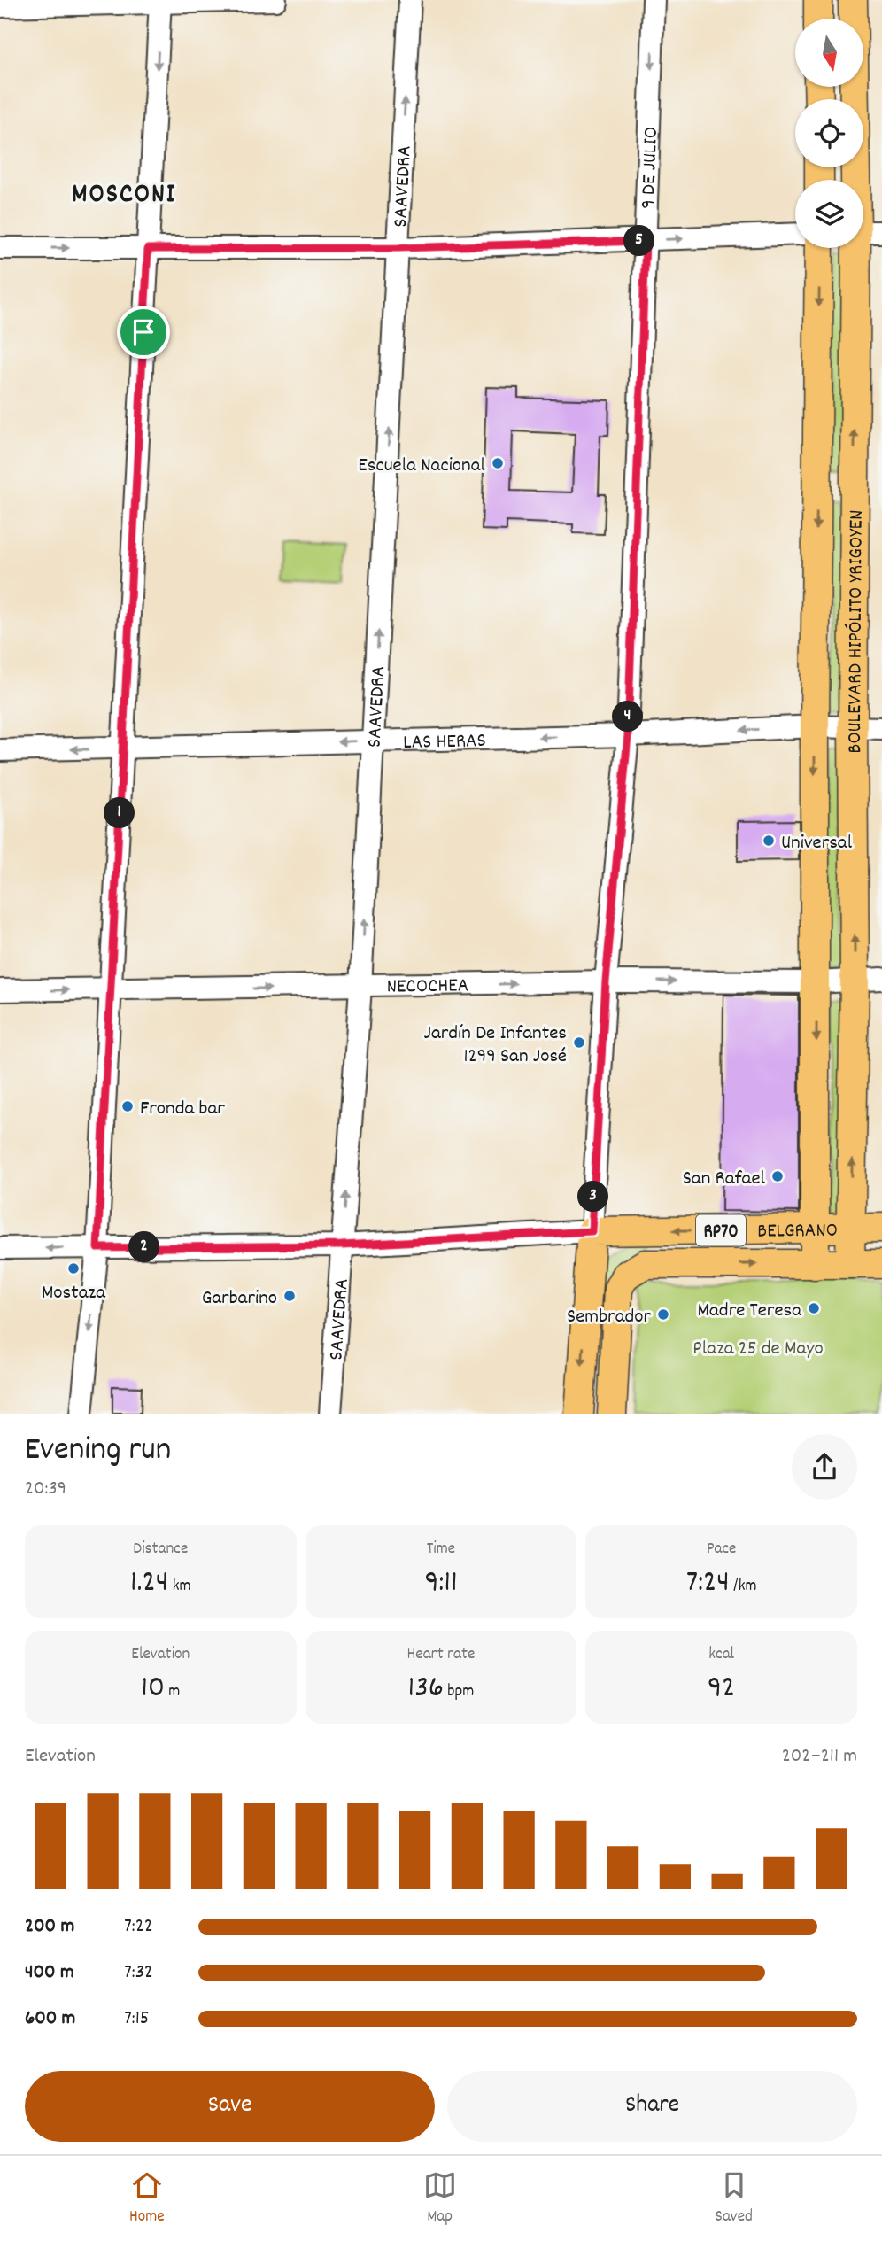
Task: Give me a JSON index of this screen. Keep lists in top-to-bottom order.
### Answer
{
  "streets": {
    "main road": [
      "9 DE JULIO",
      "BOULEVARD HIPÓLITO YRIGOYEN",
      "BELGRANO",
      "RP70"
    ],
    "street": ["SAAVEDRA", "LAS HERAS", "NECOCHEA"]
  },
  "crossings": [
    ["9 DE JULIO", "LAS HERAS"],
    ["9 DE JULIO", "NECOCHEA"],
    ["9 DE JULIO", "BELGRANO"],
    ["SAAVEDRA", "LAS HERAS"],
    ["SAAVEDRA", "NECOCHEA"],
    ["SAAVEDRA", "BELGRANO"],
    ["BOULEVARD HIPÓLITO YRIGOYEN", "LAS HERAS"],
    ["BOULEVARD HIPÓLITO YRIGOYEN", "NECOCHEA"],
    ["BOULEVARD HIPÓLITO YRIGOYEN", "BELGRANO"],
    ["BOULEVARD HIPÓLITO YRIGOYEN", "RP70"],
    ["BELGRANO", "RP70"]
  ],
  "one_way": ["SAAVEDRA", "LAS HERAS", "NECOCHEA"],
  "districts": ["MOSCONI"],
  "parks": ["Plaza 25 de Mayo"],
  "places": [
    "Escuela Nacional",
    "Universal",
    "Jardín De Infantes 1299 San José",
    "Fronda bar",
    "San Rafael",
    "Mostaza",
    "Garbarino",
    "Madre Teresa",
    "Sembrador"
  ],
  "north": "bottom",
  "page": {
    "pins": [
      "5",
      "4",
      "1",
      "3",
      "2"
    ],
    "heading": ["Evening run", "20:39"],
    "stats": [
      ["Distance", "1.24 km"],
      ["Time", "9:11"],
      ["Pace", "7:24 /km"],
      ["Elevation", "10 m"],
      ["Heart rate", "136 bpm"],
      ["kcal", "92"]
    ],
    "chart": ["Elevation", "202–211 m"],
    "list": [
      {
        "name": "200 m",
        "note": "7:22"
      },
      {
        "name": "400 m",
        "note": "7:32"
      },
      {
        "name": "600 m",
        "note": "7:15"
      }
    ],
    "buttons": ["Save", "Share"],
    "tabs": ["Home", "Map", "Saved"]
  }
}
